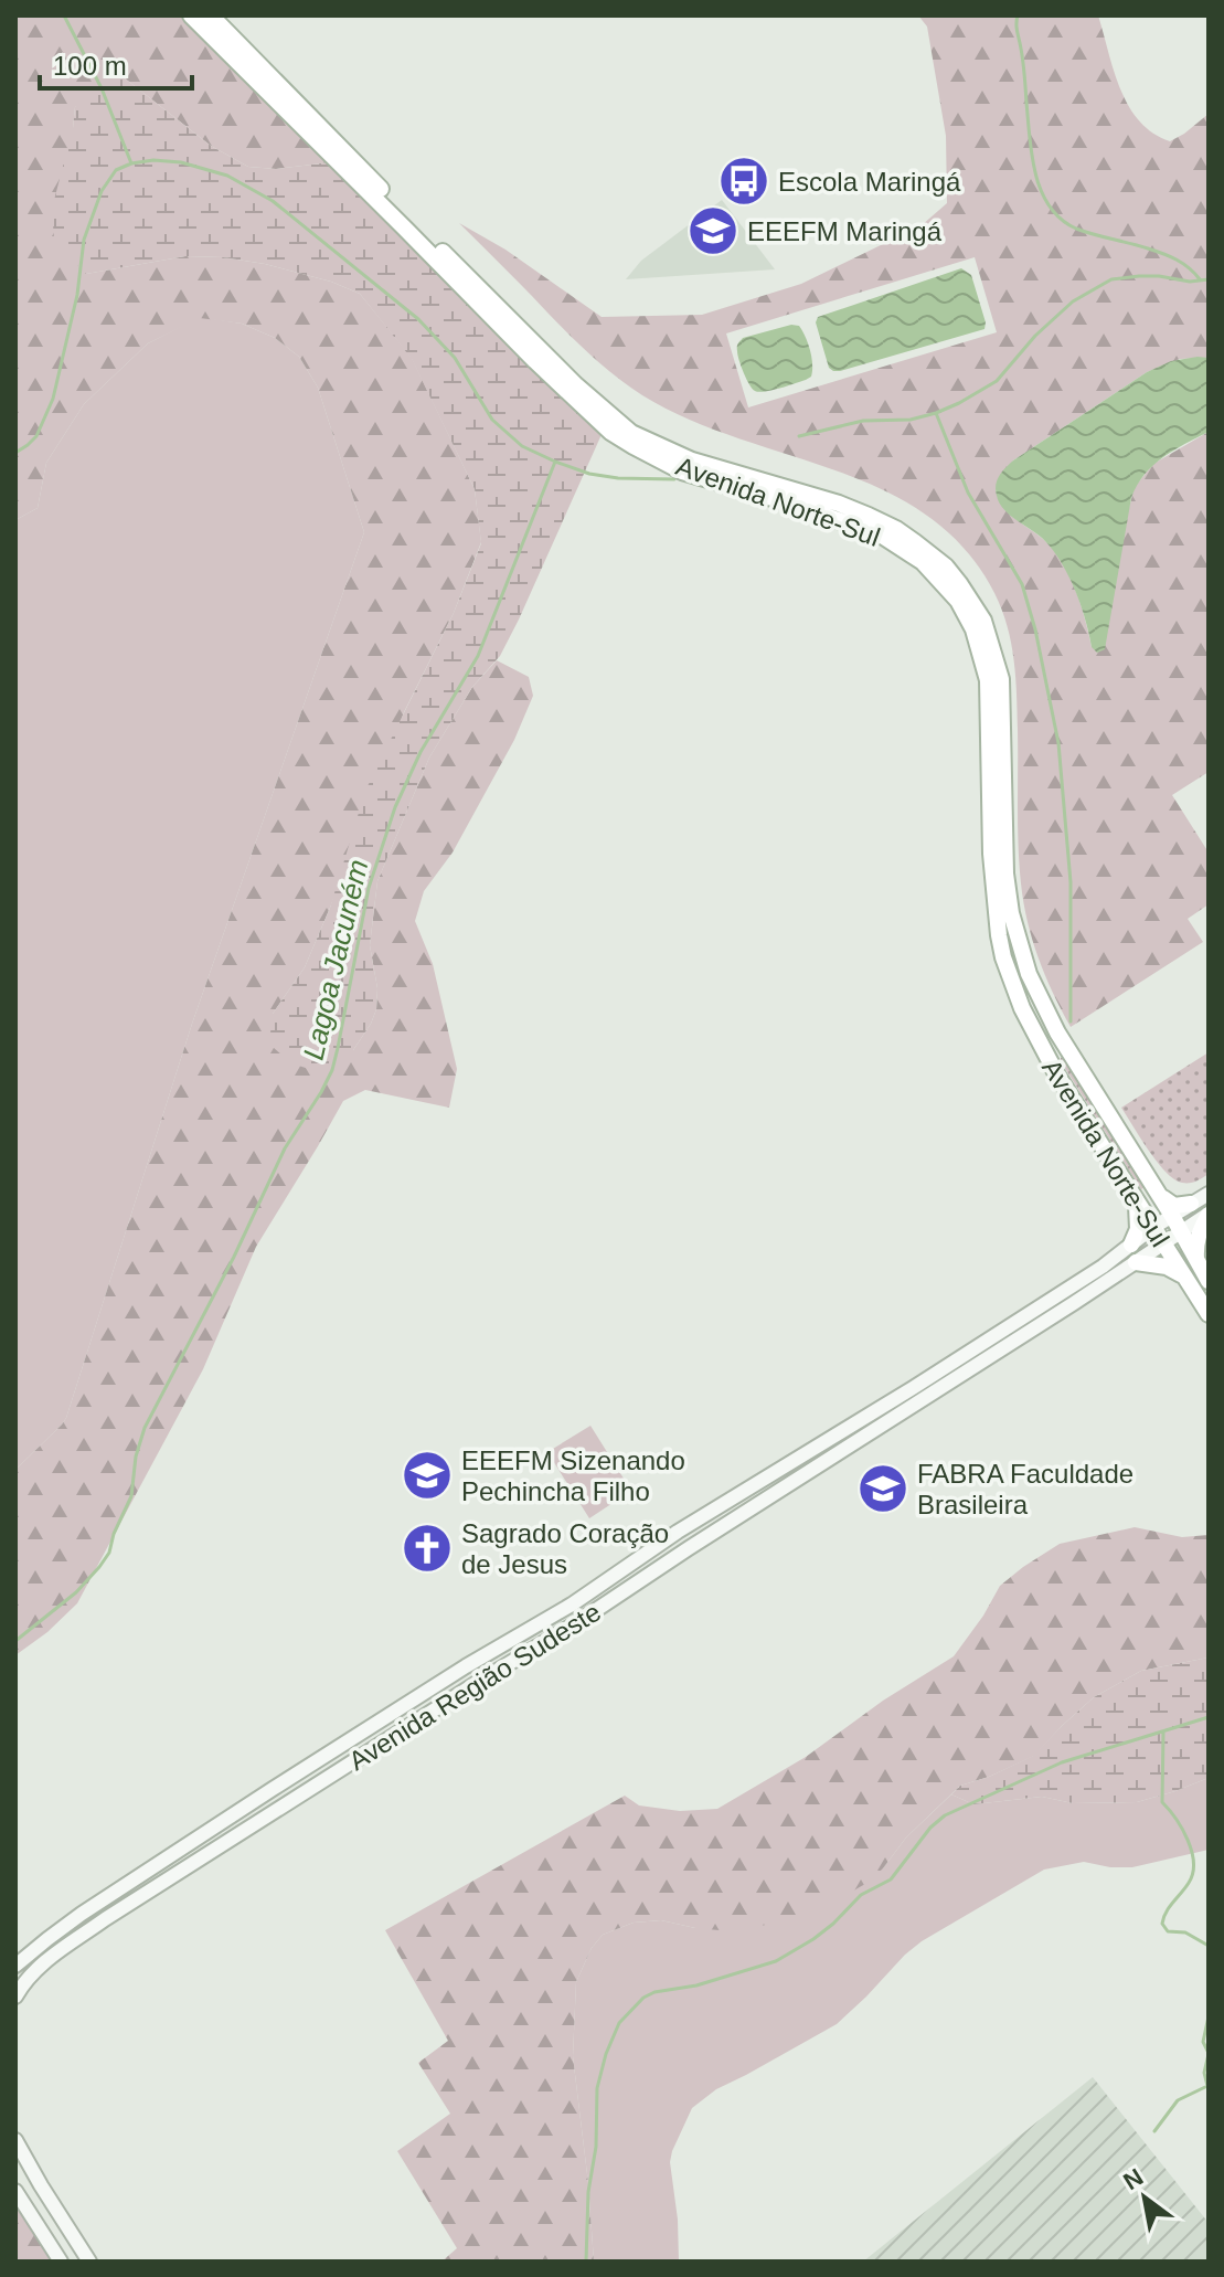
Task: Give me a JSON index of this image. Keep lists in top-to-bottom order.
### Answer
{
  "streets": {
    "main road": ["Avenida Norte-Sul"],
    "street": ["Avenida Região Sudeste"]
  },
  "crossings": [
    ["Avenida Norte-Sul", "Avenida Região Sudeste"]
  ],
  "water": ["Lagoa Jacuném"],
  "places": {
    "bus stop": ["Escola Maringá"],
    "school or university": ["EEEFM Maringá", "EEEFM Sizenando Pechincha Filho", "FABRA Faculdade Brasileira"],
    "church": ["Sagrado Coração de Jesus"]
  },
  "scale_bar": "100 m",
  "north": "top left"
}
